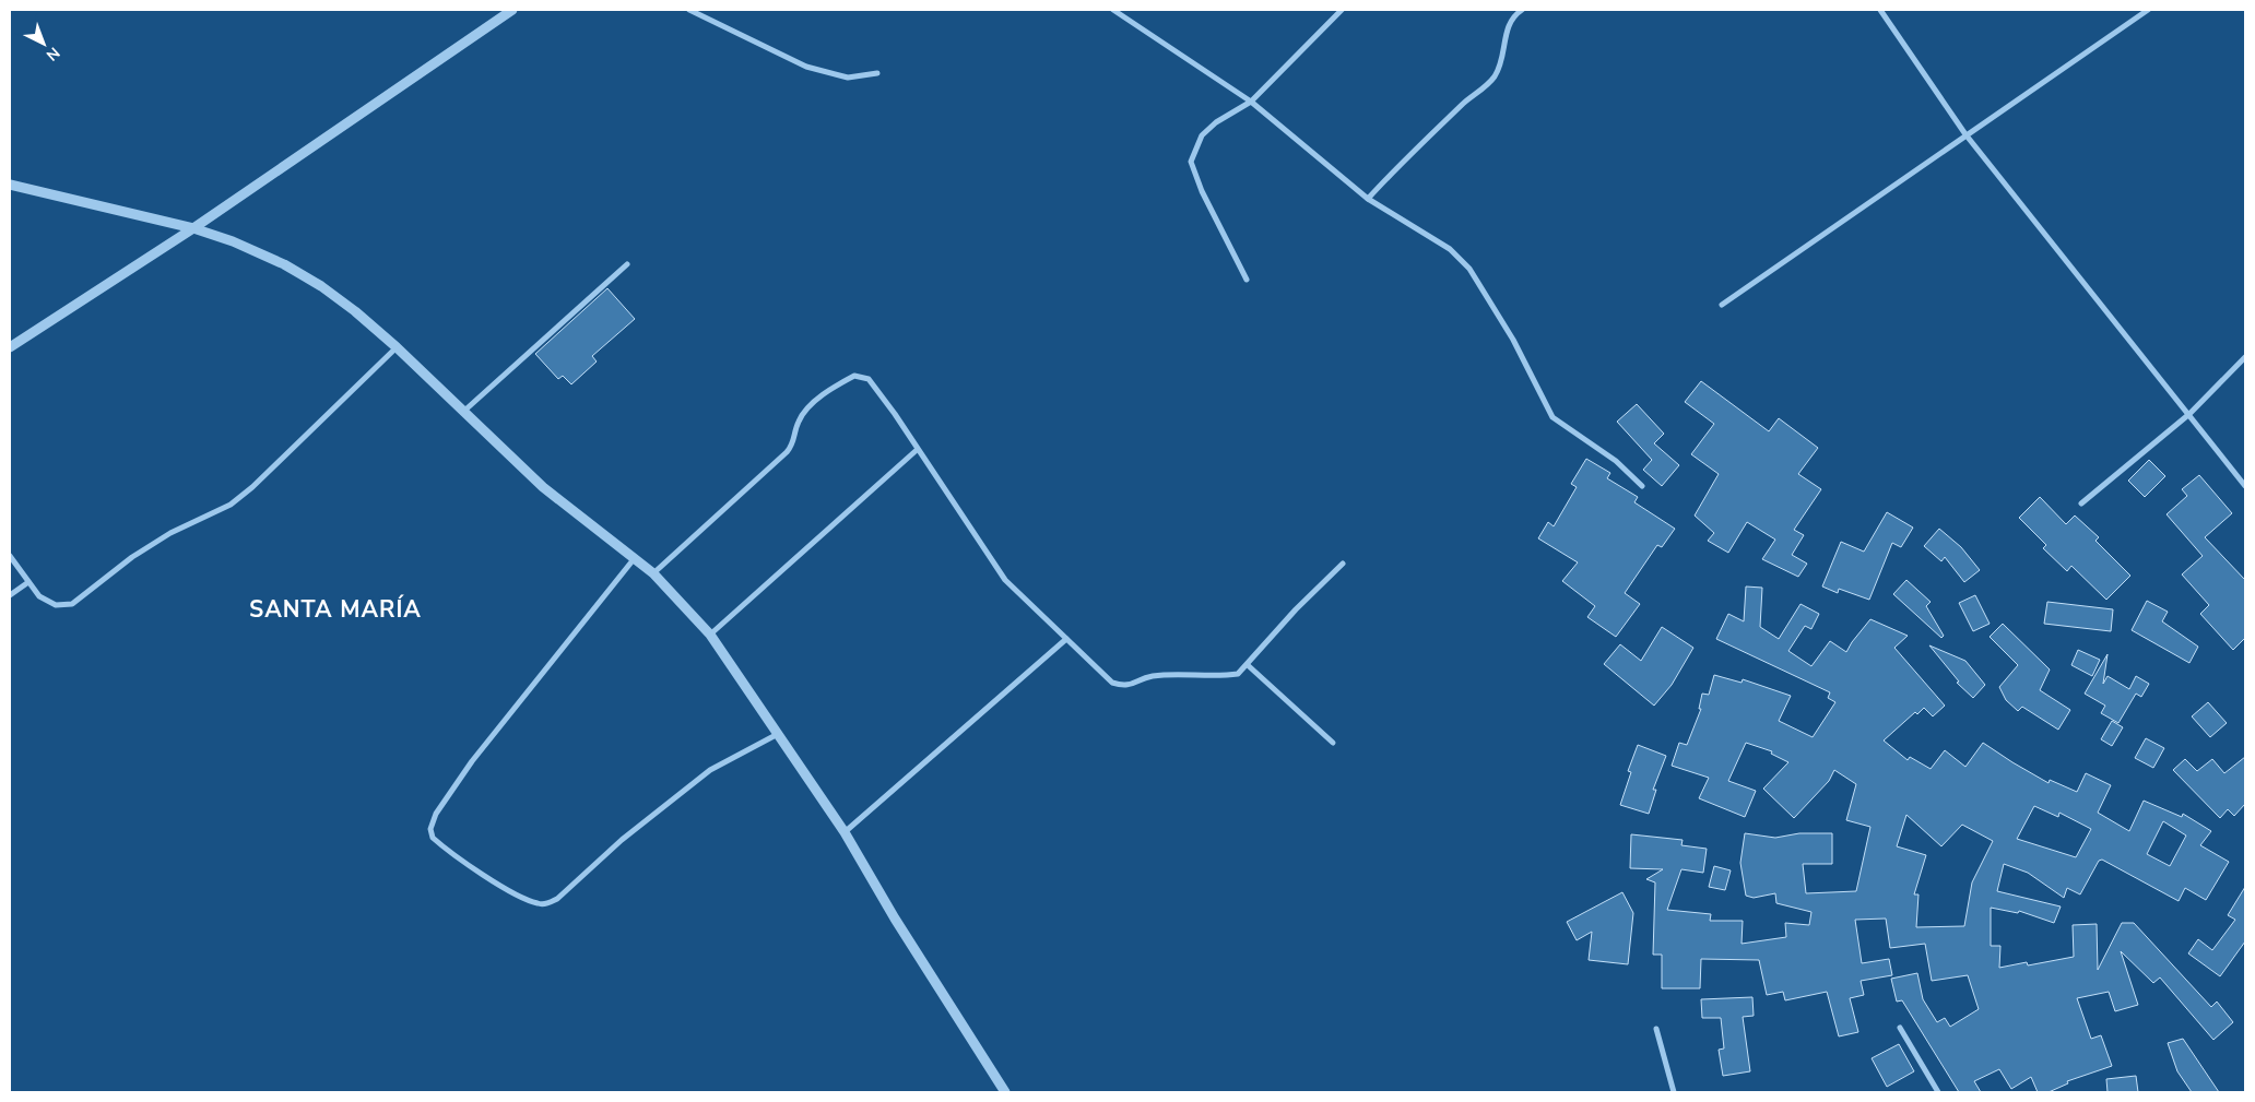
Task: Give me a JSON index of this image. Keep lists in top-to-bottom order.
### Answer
{
  "districts": ["SANTA MARÍA"],
  "north": "bottom right"
}
